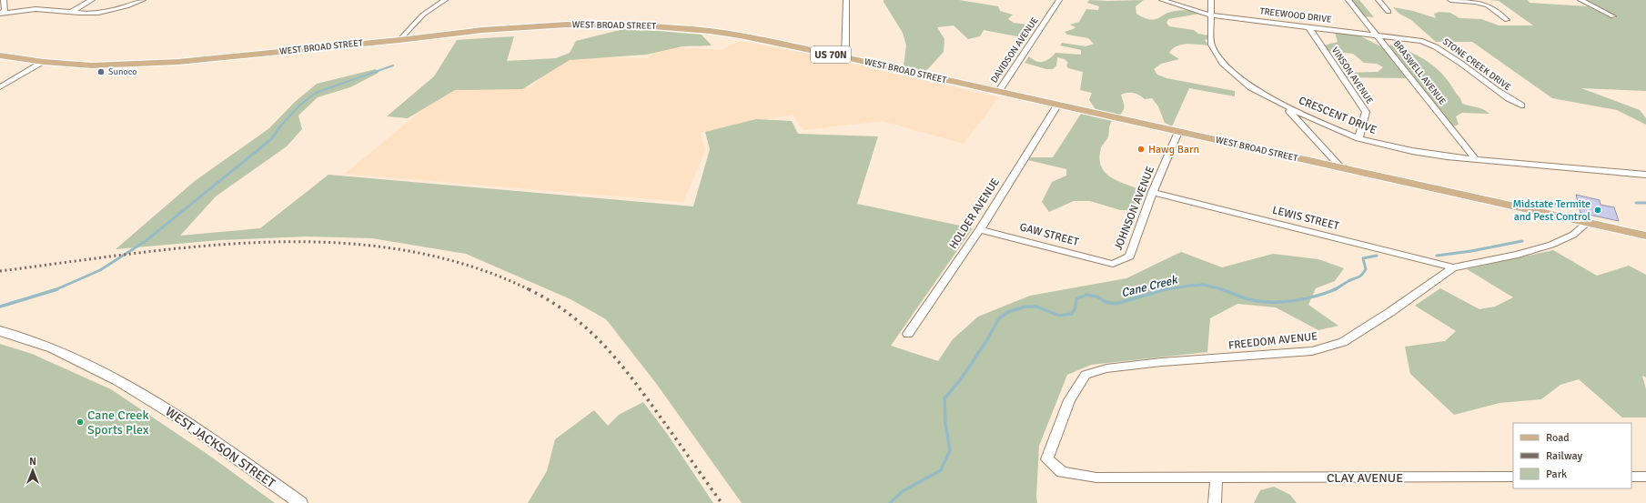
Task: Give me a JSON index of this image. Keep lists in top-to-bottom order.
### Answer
{
  "streets": {
    "main road": ["WEST BROAD STREET", "US 70N"],
    "street": [
      "TREEWOOD DRIVE",
      "DAVIDSON AVENUE",
      "STONE CREEK DRIVE",
      "BRASWELL AVENUE",
      "VINSON AVENUE",
      "CRESCENT DRIVE",
      "JOHNSON AVENUE",
      "HOLDER AVENUE",
      "LEWIS STREET",
      "GAW STREET",
      "FREEDOM AVENUE",
      "WEST JACKSON STREET",
      "CLAY AVENUE"
    ]
  },
  "crossings": [
    ["TREEWOOD DRIVE", "STONE CREEK DRIVE"],
    ["TREEWOOD DRIVE", "BRASWELL AVENUE"],
    ["TREEWOOD DRIVE", "VINSON AVENUE"],
    ["TREEWOOD DRIVE", "CRESCENT DRIVE"],
    ["WEST BROAD STREET", "DAVIDSON AVENUE"],
    ["WEST BROAD STREET", "JOHNSON AVENUE"],
    ["WEST BROAD STREET", "HOLDER AVENUE"],
    ["WEST BROAD STREET", "FREEDOM AVENUE"],
    ["STONE CREEK DRIVE", "BRASWELL AVENUE"],
    ["BRASWELL AVENUE", "CRESCENT DRIVE"],
    ["VINSON AVENUE", "CRESCENT DRIVE"],
    ["JOHNSON AVENUE", "LEWIS STREET"],
    ["JOHNSON AVENUE", "GAW STREET"],
    ["HOLDER AVENUE", "GAW STREET"],
    ["LEWIS STREET", "FREEDOM AVENUE"],
    ["FREEDOM AVENUE", "CLAY AVENUE"]
  ],
  "water": ["Cane Creek"],
  "places": [
    "Sunoco",
    "Hawg Barn",
    "Midstate Termite and Pest Control",
    "Cane Creek Sports Plex"
  ],
  "legend": ["Road", "Railway", "Park"],
  "north": "top"
}
